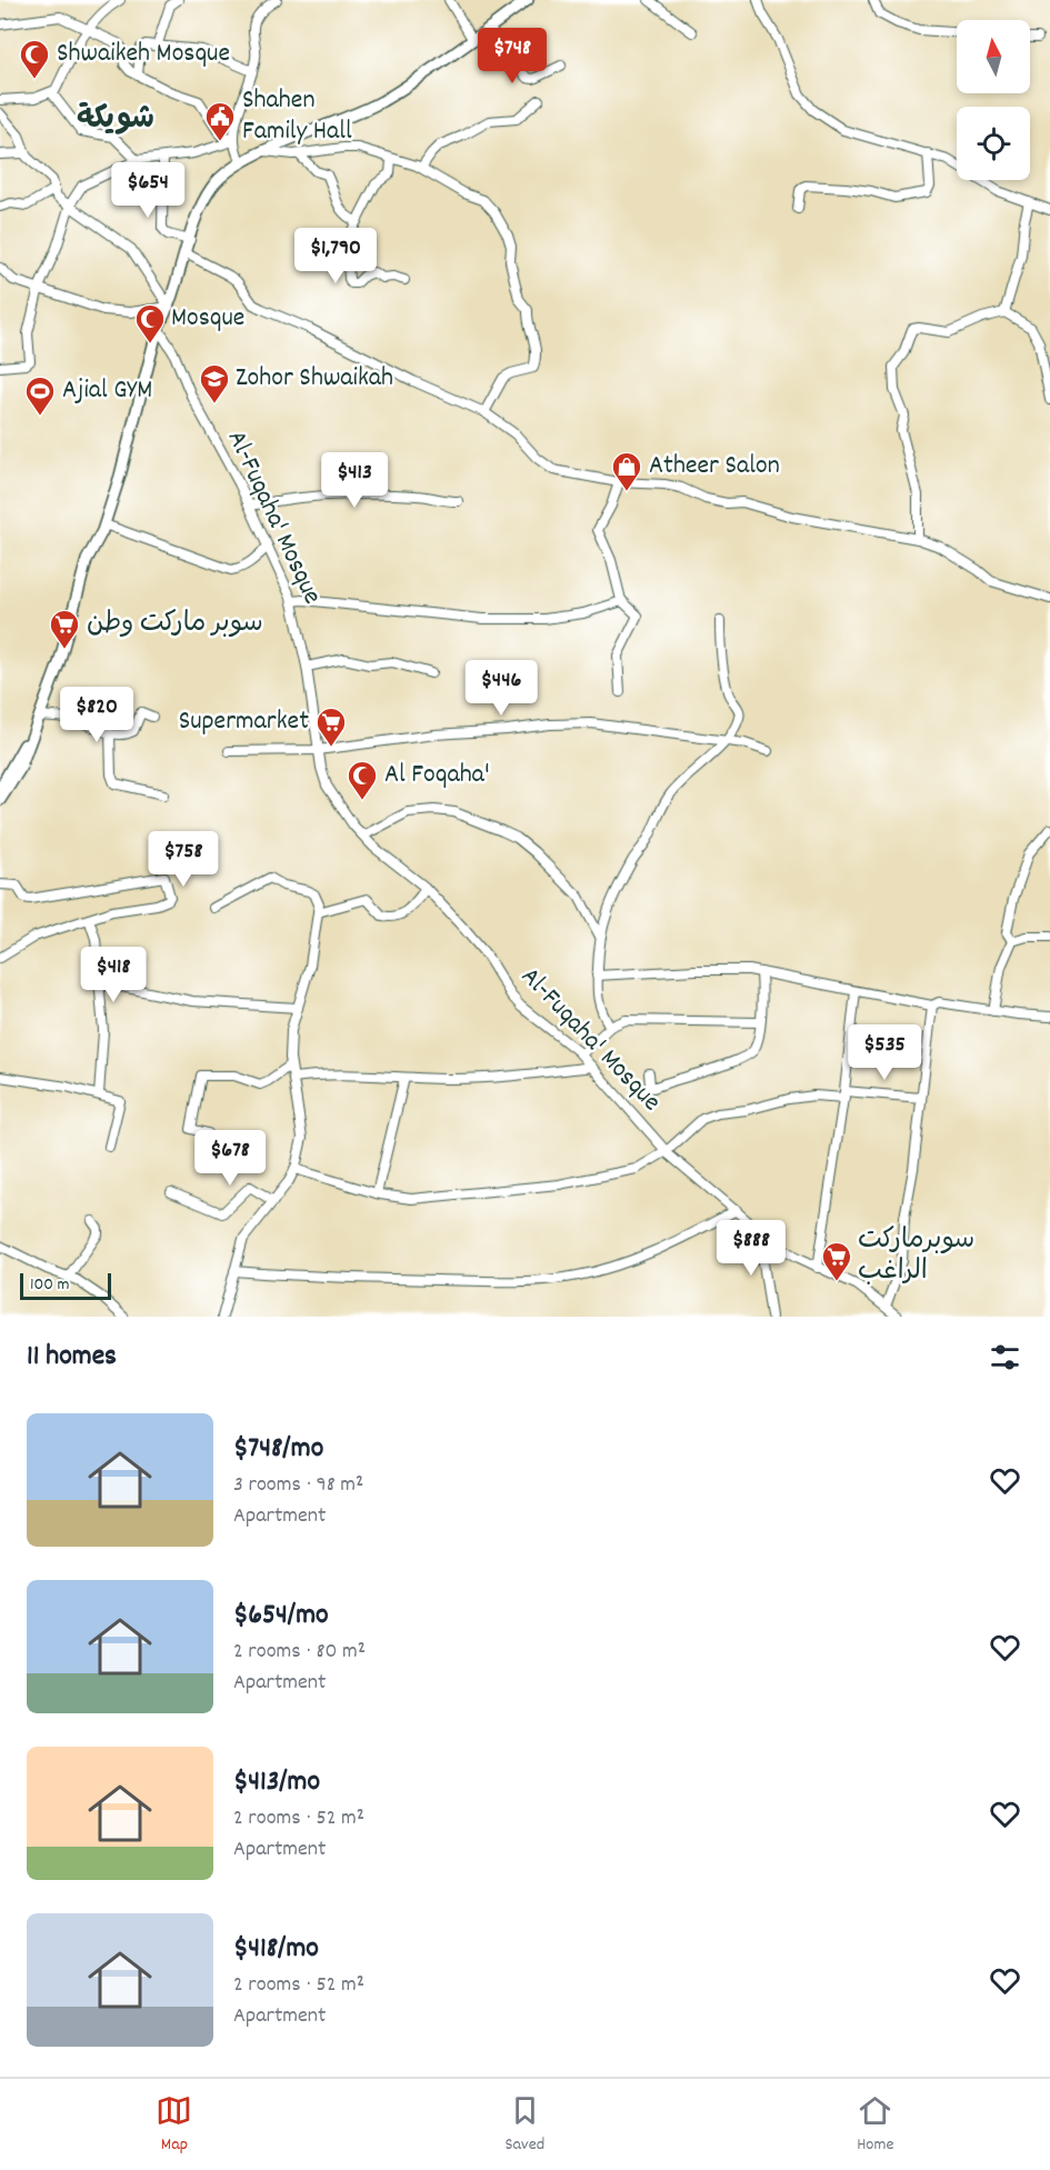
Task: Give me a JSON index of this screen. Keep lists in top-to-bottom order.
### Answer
{
  "streets": {
    "street": ["Al-Fuqaha' Mosque"]
  },
  "districts": ["شويكة"],
  "places": {
    "mosque": ["Shwaikeh Mosque", "Mosque", "Al Foqaha'"],
    "public building": ["Shahen Family Hall"],
    "school or university": ["Zohor Shwaikah"],
    "sports": ["Ajial GYM"],
    "shop": ["Atheer Salon"],
    "supermarket": ["سوبر ماركت وطن", "Supermarket", "سوبرماركت الراغب"]
  },
  "scale_bar": "100 m",
  "north": "top",
  "page": {
    "price": [
      "$748",
      "$654",
      "$1,790",
      "$413",
      "$446",
      "$820",
      "$758",
      "$418",
      "$535",
      "$678",
      "$888"
    ],
    "scale": "100 m",
    "heading": "11 homes",
    "list": [
      {
        "name": "$748/mo",
        "note": "3 rooms · 98 m² · Apartment"
      },
      {
        "name": "$654/mo",
        "note": "2 rooms · 80 m² · Apartment"
      },
      {
        "name": "$413/mo",
        "note": "2 rooms · 52 m² · Apartment"
      },
      {
        "name": "$418/mo",
        "note": "2 rooms · 52 m² · Apartment"
      }
    ],
    "tabs": ["Map", "Saved", "Home"]
  }
}
